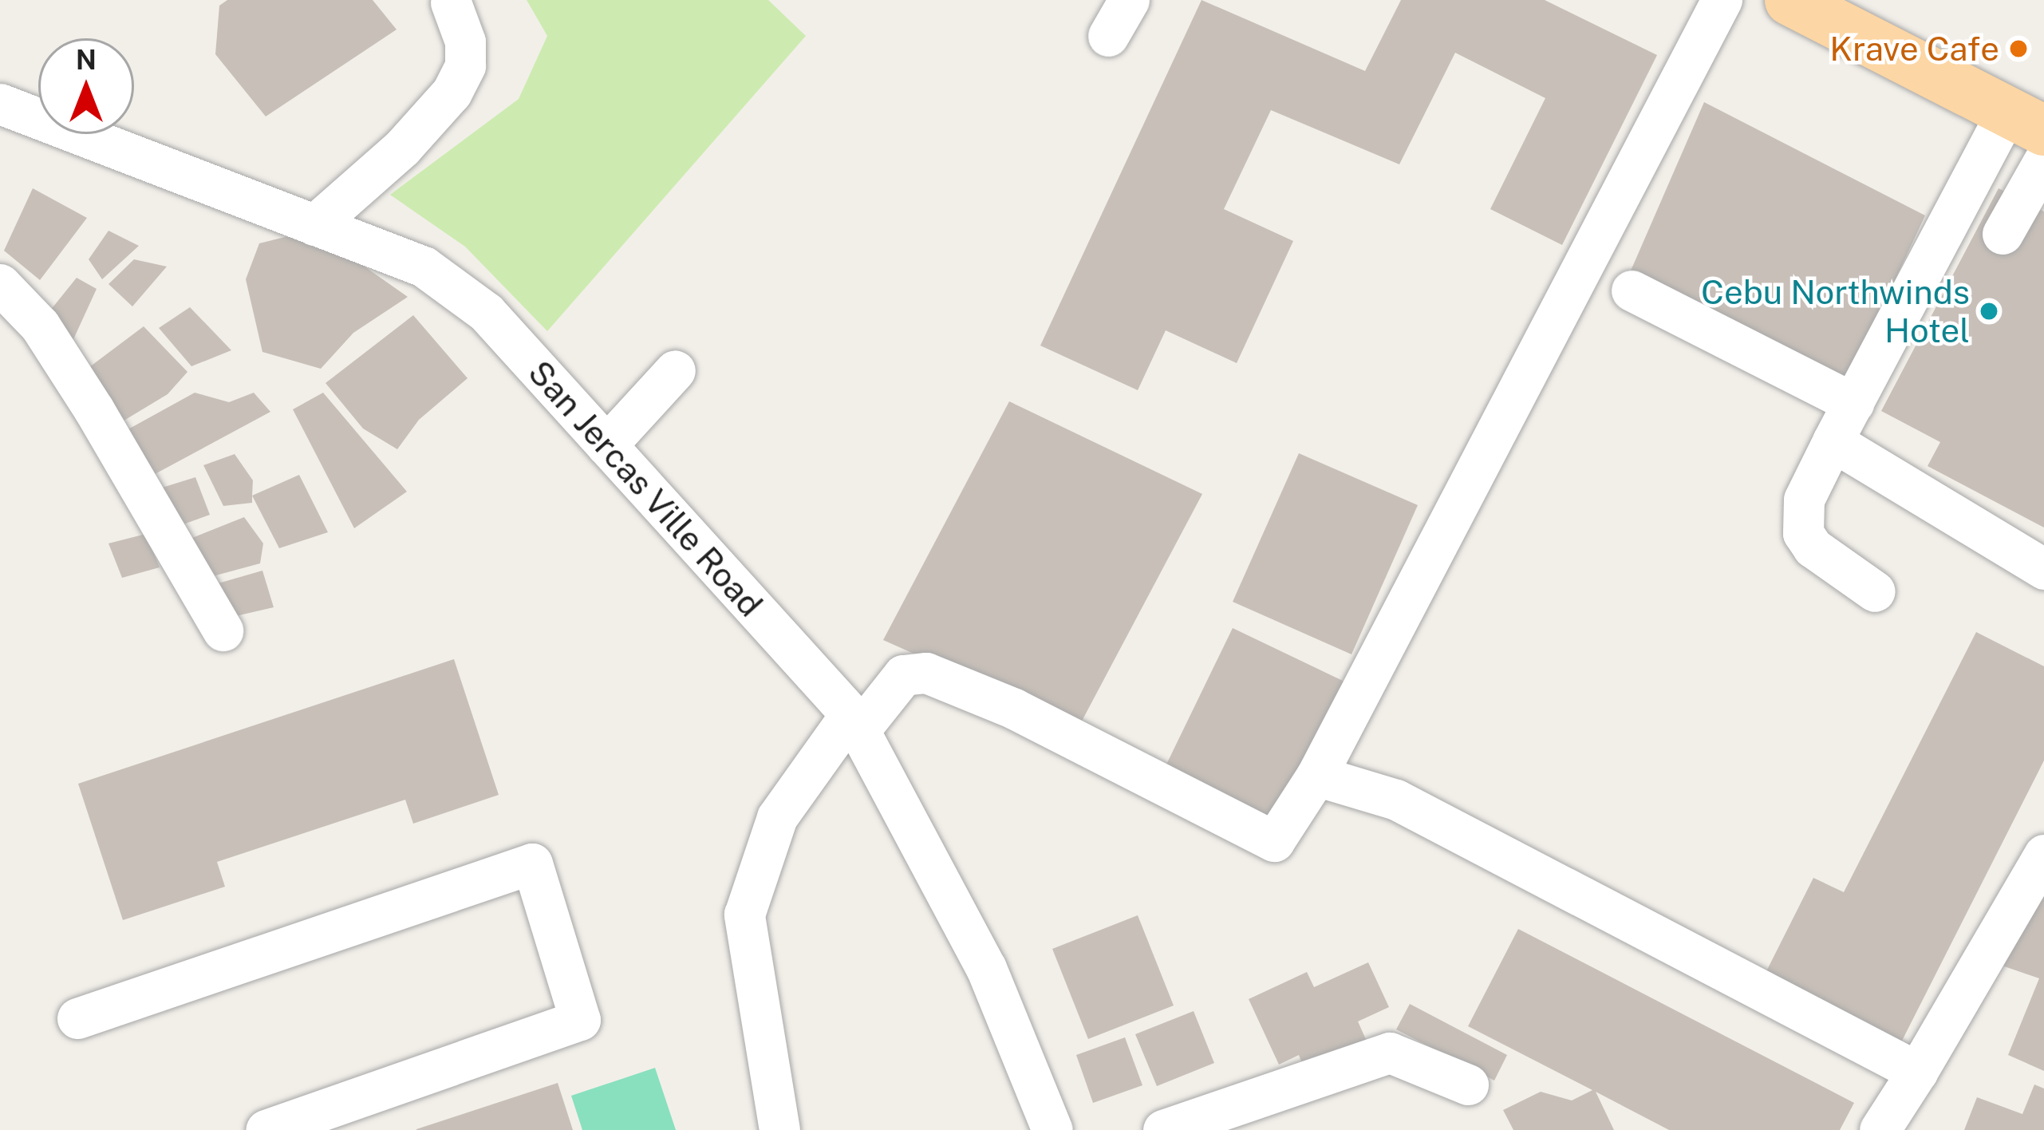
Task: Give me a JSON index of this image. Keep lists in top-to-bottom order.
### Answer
{
  "streets": {
    "street": ["San Jercas Ville Road"]
  },
  "places": ["Krave Cafe", "Cebu Northwinds Hotel"],
  "north": "top"
}
